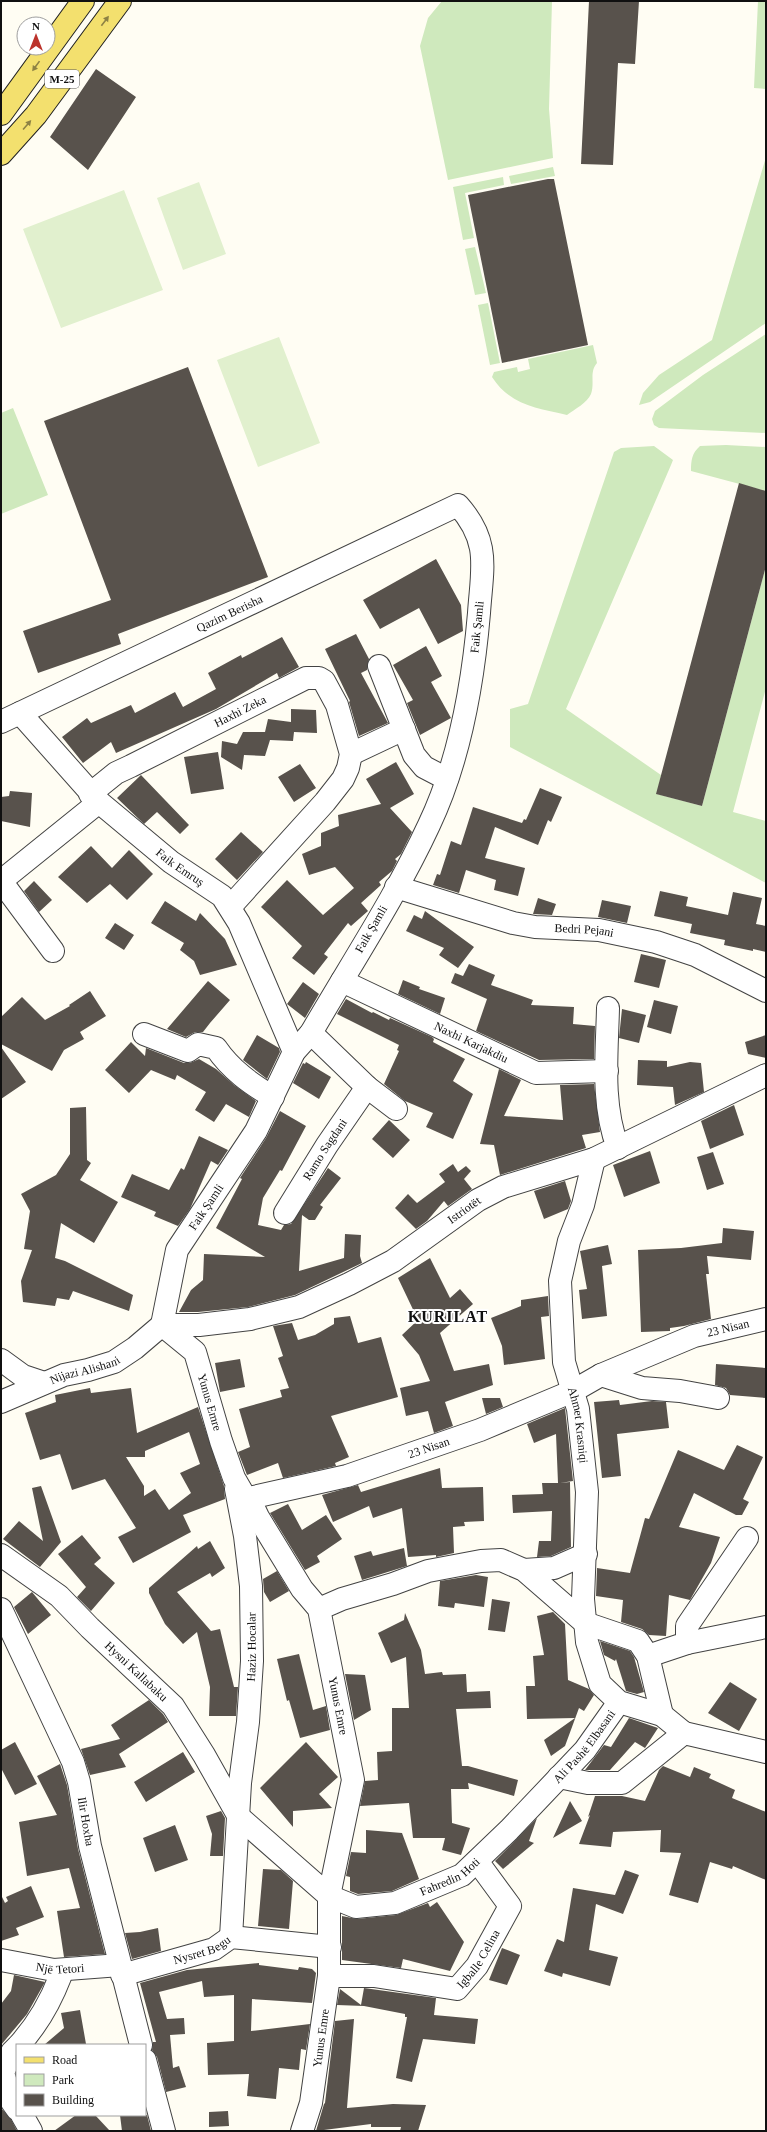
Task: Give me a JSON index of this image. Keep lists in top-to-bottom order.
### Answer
{
  "streets": {
    "main road": ["M-25"],
    "street": [
      "Qazim Berisha",
      "Faik Şamli",
      "Haxhi Zeka",
      "Faik Emruş",
      "Bedri Pejani",
      "Naxhi Karjakdiu",
      "Ramo Sagdani",
      "Istriotët",
      "23 Nisan",
      "Nijazi Alishani",
      "Yunus Emre",
      "Ahmet Krasniqi",
      "Haziz Hocalar",
      "Hysni Kallabaku",
      "Ali Pashë Elbasani",
      "Ilir Hoxha",
      "Fahredin Hoti",
      "Nysret Begu",
      "Igballe Celina",
      "Një Tetori"
    ]
  },
  "crossings": [
    ["Qazim Berisha", "Faik Şamli"],
    ["Qazim Berisha", "Faik Emruş"],
    ["Faik Şamli", "Faik Emruş"],
    ["Faik Şamli", "Bedri Pejani"],
    ["Faik Şamli", "Naxhi Karjakdiu"],
    ["Faik Şamli", "Istriotët"],
    ["Faik Şamli", "Nijazi Alishani"],
    ["Faik Şamli", "Yunus Emre"],
    ["Haxhi Zeka", "Faik Emruş"],
    ["Istriotët", "Nijazi Alishani"],
    ["Istriotët", "Yunus Emre"],
    ["Istriotët", "Ahmet Krasniqi"],
    ["23 Nisan", "Yunus Emre"],
    ["23 Nisan", "Ahmet Krasniqi"],
    ["Nijazi Alishani", "Yunus Emre"],
    ["Yunus Emre", "Haziz Hocalar"],
    ["Yunus Emre", "Fahredin Hoti"],
    ["Yunus Emre", "Nysret Begu"],
    ["Yunus Emre", "Igballe Celina"],
    ["Ahmet Krasniqi", "Ali Pashë Elbasani"],
    ["Haziz Hocalar", "Hysni Kallabaku"],
    ["Haziz Hocalar", "Nysret Begu"],
    ["Ali Pashë Elbasani", "Fahredin Hoti"],
    ["Ilir Hoxha", "Nysret Begu"],
    ["Ilir Hoxha", "Një Tetori"],
    ["Fahredin Hoti", "Igballe Celina"],
    ["Nysret Begu", "Një Tetori"]
  ],
  "districts": ["KURILAT"],
  "legend": ["Road", "Park", "Building"],
  "north": "top"
}
